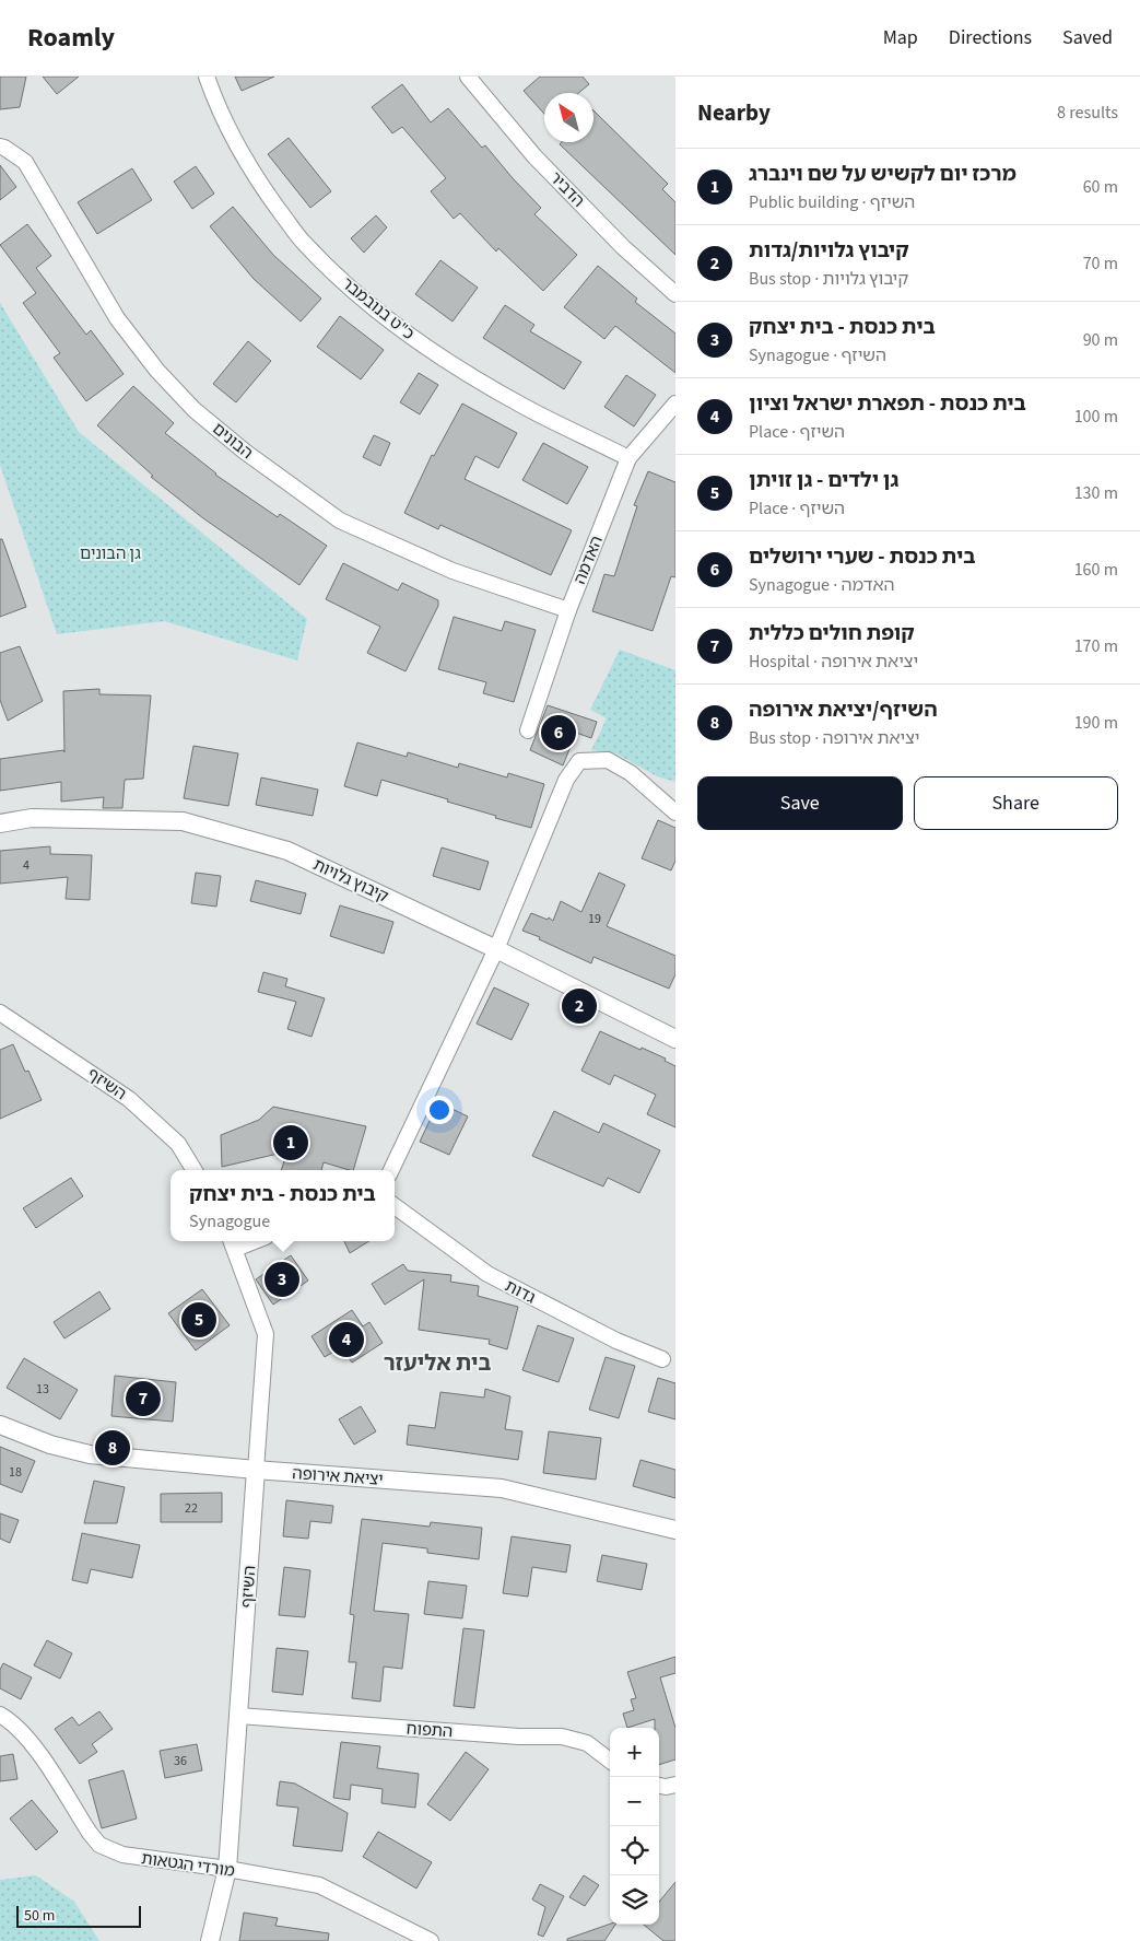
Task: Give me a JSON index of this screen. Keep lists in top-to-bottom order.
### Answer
{
  "streets": {
    "street": [
      "הדביר",
      "כ\"ט בנובמבר",
      "הבונים",
      "האדמה",
      "קיבוץ גלויות",
      "השיזף",
      "גדות",
      "יציאת אירופה",
      "התפוח",
      "מורדי הגטאות"
    ]
  },
  "crossings": [
    ["כ\"ט בנובמבר", "האדמה"],
    ["הבונים", "האדמה"],
    ["השיזף", "יציאת אירופה"],
    ["השיזף", "התפוח"],
    ["השיזף", "מורדי הגטאות"]
  ],
  "districts": ["בית אליעזר"],
  "parks": ["גן הבונים"],
  "house_numbers": [
    "4",
    "19",
    "13",
    "18",
    "22",
    "36"
  ],
  "scale_bar": "50 m",
  "north": "top left",
  "page": {
    "header": "Roamly",
    "nav": ["Map", "Directions", "Saved"],
    "heading": ["Nearby", "8 results"],
    "list": [
      {
        "mark": "1",
        "name": "מרכז יום לקשיש על שם וינברג",
        "note": "Public building · השיזף",
        "value": "60 m"
      },
      {
        "mark": "2",
        "name": "קיבוץ גלויות/גדות",
        "note": "Bus stop · קיבוץ גלויות",
        "value": "70 m"
      },
      {
        "mark": "3",
        "name": "בית כנסת - בית יצחק",
        "note": "Synagogue · השיזף",
        "value": "90 m"
      },
      {
        "mark": "4",
        "name": "בית כנסת - תפארת ישראל וציון",
        "note": "Place · השיזף",
        "value": "100 m"
      },
      {
        "mark": "5",
        "name": "גן ילדים - גן זויתן",
        "note": "Place · השיזף",
        "value": "130 m"
      },
      {
        "mark": "6",
        "name": "בית כנסת - שערי ירושלים",
        "note": "Synagogue · האדמה",
        "value": "160 m"
      },
      {
        "mark": "7",
        "name": "קופת חולים כללית",
        "note": "Hospital · יציאת אירופה",
        "value": "170 m"
      },
      {
        "mark": "8",
        "name": "השיזף/יציאת אירופה",
        "note": "Bus stop · יציאת אירופה",
        "value": "190 m"
      }
    ],
    "pins": [
      "6",
      "2",
      "1",
      "3",
      "5",
      "4",
      "7",
      "8"
    ],
    "buttons": ["Save", "Share"],
    "popup": ["בית כנסת - בית יצחק", "Synagogue"],
    "map_buttons": ["+", "−"],
    "scale": "50 m"
  }
}
